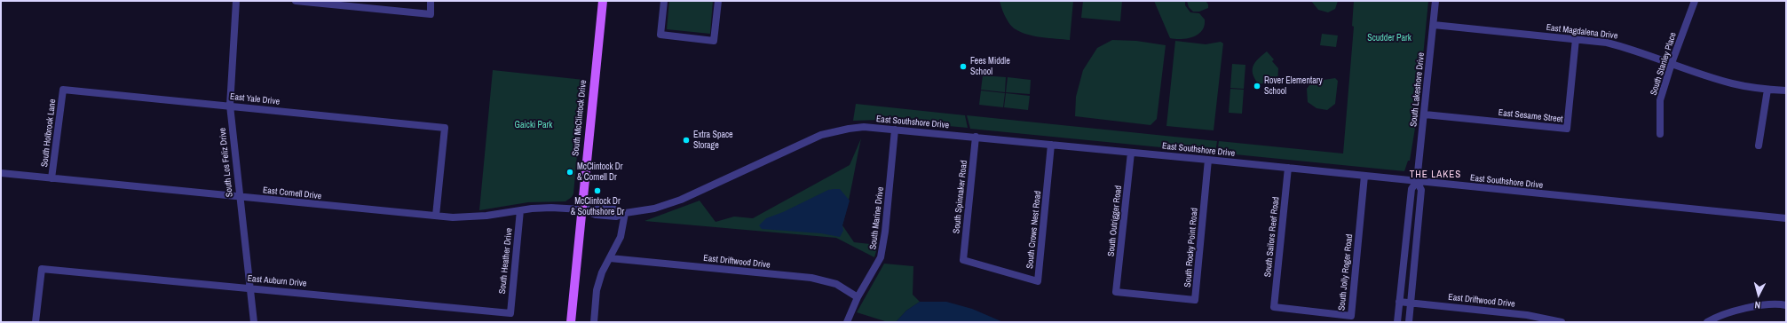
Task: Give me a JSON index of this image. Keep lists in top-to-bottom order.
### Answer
{
  "streets": {
    "main road": ["South McClintock Drive"],
    "street": [
      "East Magdalena Drive",
      "South Stanley Place",
      "South Lakeshore Drive",
      "East Yale Drive",
      "East Sesame Street",
      "East Southshore Drive",
      "South Holbrook Lane",
      "South Los Feliz Drive",
      "East Cornell Drive",
      "South Spinnaker Road",
      "South Marine Drive",
      "South Outrigger Road",
      "South Crows Nest Road",
      "South Sailors Reef Road",
      "South Rocky Point Road",
      "South Heather Drive",
      "East Driftwood Drive",
      "South Jolly Roger Road",
      "East Auburn Drive"
    ]
  },
  "crossings": [
    ["East Magdalena Drive", "South Stanley Place"],
    ["East Magdalena Drive", "South Lakeshore Drive"],
    ["East Magdalena Drive", "East Sesame Street"],
    ["South Lakeshore Drive", "East Sesame Street"],
    ["South Lakeshore Drive", "East Southshore Drive"],
    ["South Lakeshore Drive", "East Driftwood Drive"],
    ["East Yale Drive", "South Holbrook Lane"],
    ["East Yale Drive", "South Los Feliz Drive"],
    ["East Yale Drive", "East Cornell Drive"],
    ["South McClintock Drive", "East Southshore Drive"],
    ["South McClintock Drive", "East Cornell Drive"],
    ["East Southshore Drive", "East Cornell Drive"],
    ["East Southshore Drive", "South Spinnaker Road"],
    ["East Southshore Drive", "South Marine Drive"],
    ["East Southshore Drive", "South Outrigger Road"],
    ["East Southshore Drive", "South Crows Nest Road"],
    ["East Southshore Drive", "South Sailors Reef Road"],
    ["East Southshore Drive", "South Rocky Point Road"],
    ["East Southshore Drive", "South Jolly Roger Road"],
    ["South Holbrook Lane", "East Cornell Drive"],
    ["South Los Feliz Drive", "East Cornell Drive"],
    ["South Los Feliz Drive", "East Auburn Drive"],
    ["East Cornell Drive", "South Heather Drive"],
    ["South Spinnaker Road", "South Crows Nest Road"],
    ["South Marine Drive", "East Driftwood Drive"],
    ["South Outrigger Road", "South Rocky Point Road"],
    ["South Sailors Reef Road", "South Jolly Roger Road"],
    ["South Heather Drive", "East Auburn Drive"]
  ],
  "districts": ["THE LAKES"],
  "parks": ["Scudder Park", "Gaicki Park"],
  "places": [
    "Fees Middle School",
    "Rover Elementary School",
    "Extra Space Storage",
    "McClintock Dr & Cornell Dr",
    "McClintock Dr & Southshore Dr"
  ],
  "north": "bottom"
}
